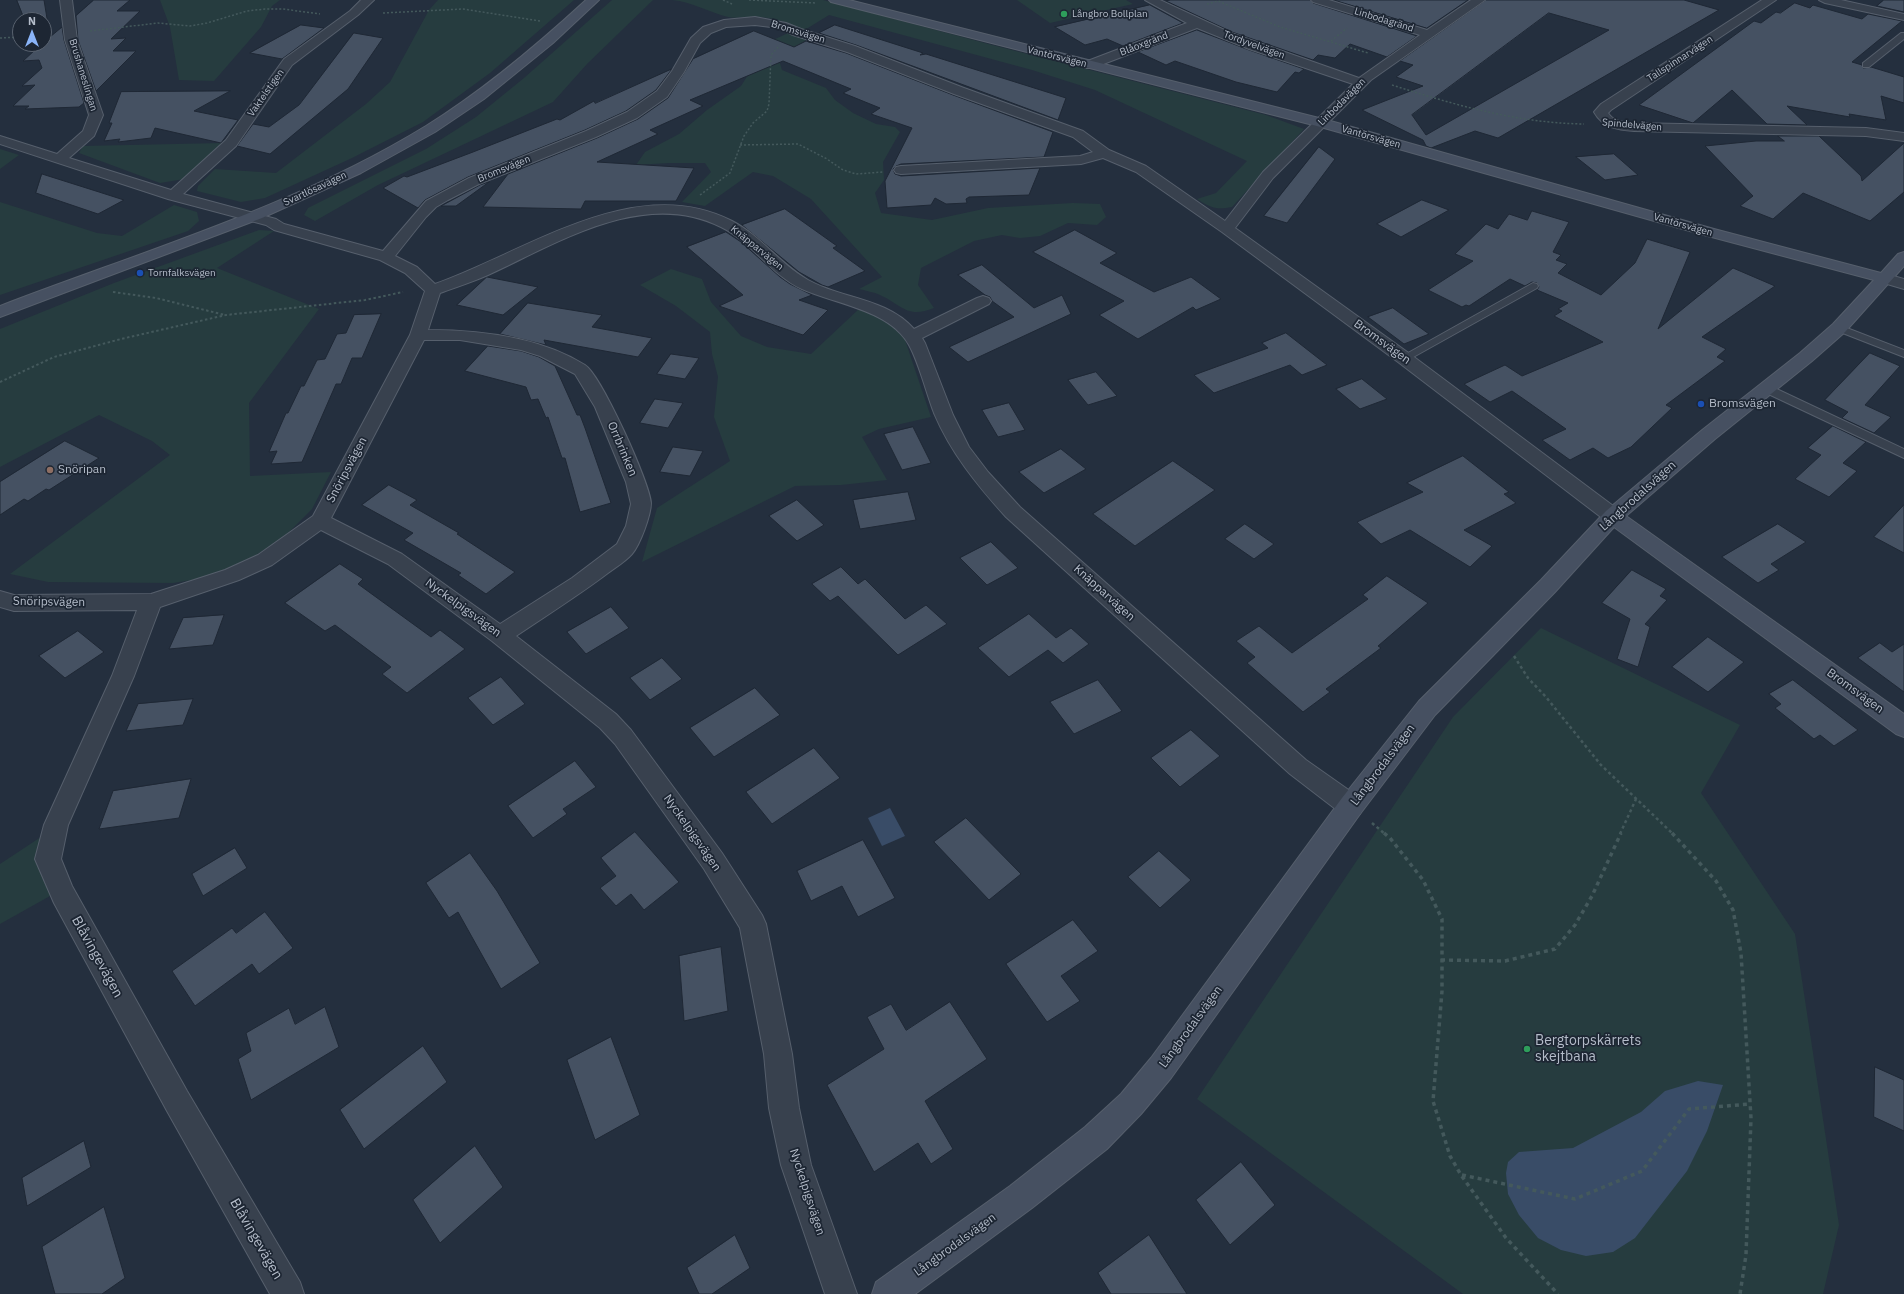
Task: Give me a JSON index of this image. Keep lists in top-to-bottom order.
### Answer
{
  "streets": {
    "street": [
      "Linbodagränd",
      "Bromsvägen",
      "Blåoxgränd",
      "Tordyvelvägen",
      "Vantörsvägen",
      "Tallspinnarvägen",
      "Brushaneslingan",
      "Vaktelstigen",
      "Linbodavägen",
      "Spindelvägen",
      "Svartlösavägen",
      "Knäpparvägen",
      "Orrbrinken",
      "Snöripsvägen",
      "Långbrodalsvägen",
      "Nyckelpigsvägen",
      "Blåvingevägen"
    ]
  },
  "crossings": [
    ["Linbodagränd", "Linbodavägen"],
    ["Bromsvägen", "Linbodavägen"],
    ["Bromsvägen", "Långbrodalsvägen"],
    ["Blåoxgränd", "Tordyvelvägen"],
    ["Blåoxgränd", "Vantörsvägen"],
    ["Tordyvelvägen", "Linbodavägen"],
    ["Tordyvelvägen", "Spindelvägen"],
    ["Vantörsvägen", "Linbodavägen"],
    ["Vantörsvägen", "Långbrodalsvägen"],
    ["Tallspinnarvägen", "Spindelvägen"],
    ["Linbodavägen", "Spindelvägen"],
    ["Knäpparvägen", "Snöripsvägen"],
    ["Knäpparvägen", "Långbrodalsvägen"],
    ["Orrbrinken", "Snöripsvägen"],
    ["Orrbrinken", "Nyckelpigsvägen"],
    ["Snöripsvägen", "Nyckelpigsvägen"],
    ["Snöripsvägen", "Blåvingevägen"]
  ],
  "places": [
    "Långbro Bollplan",
    "Tornfalksvägen",
    "Bromsvägen",
    "Snöripan",
    "Bergtorpskärrets skejtbana"
  ],
  "north": "top"
}
